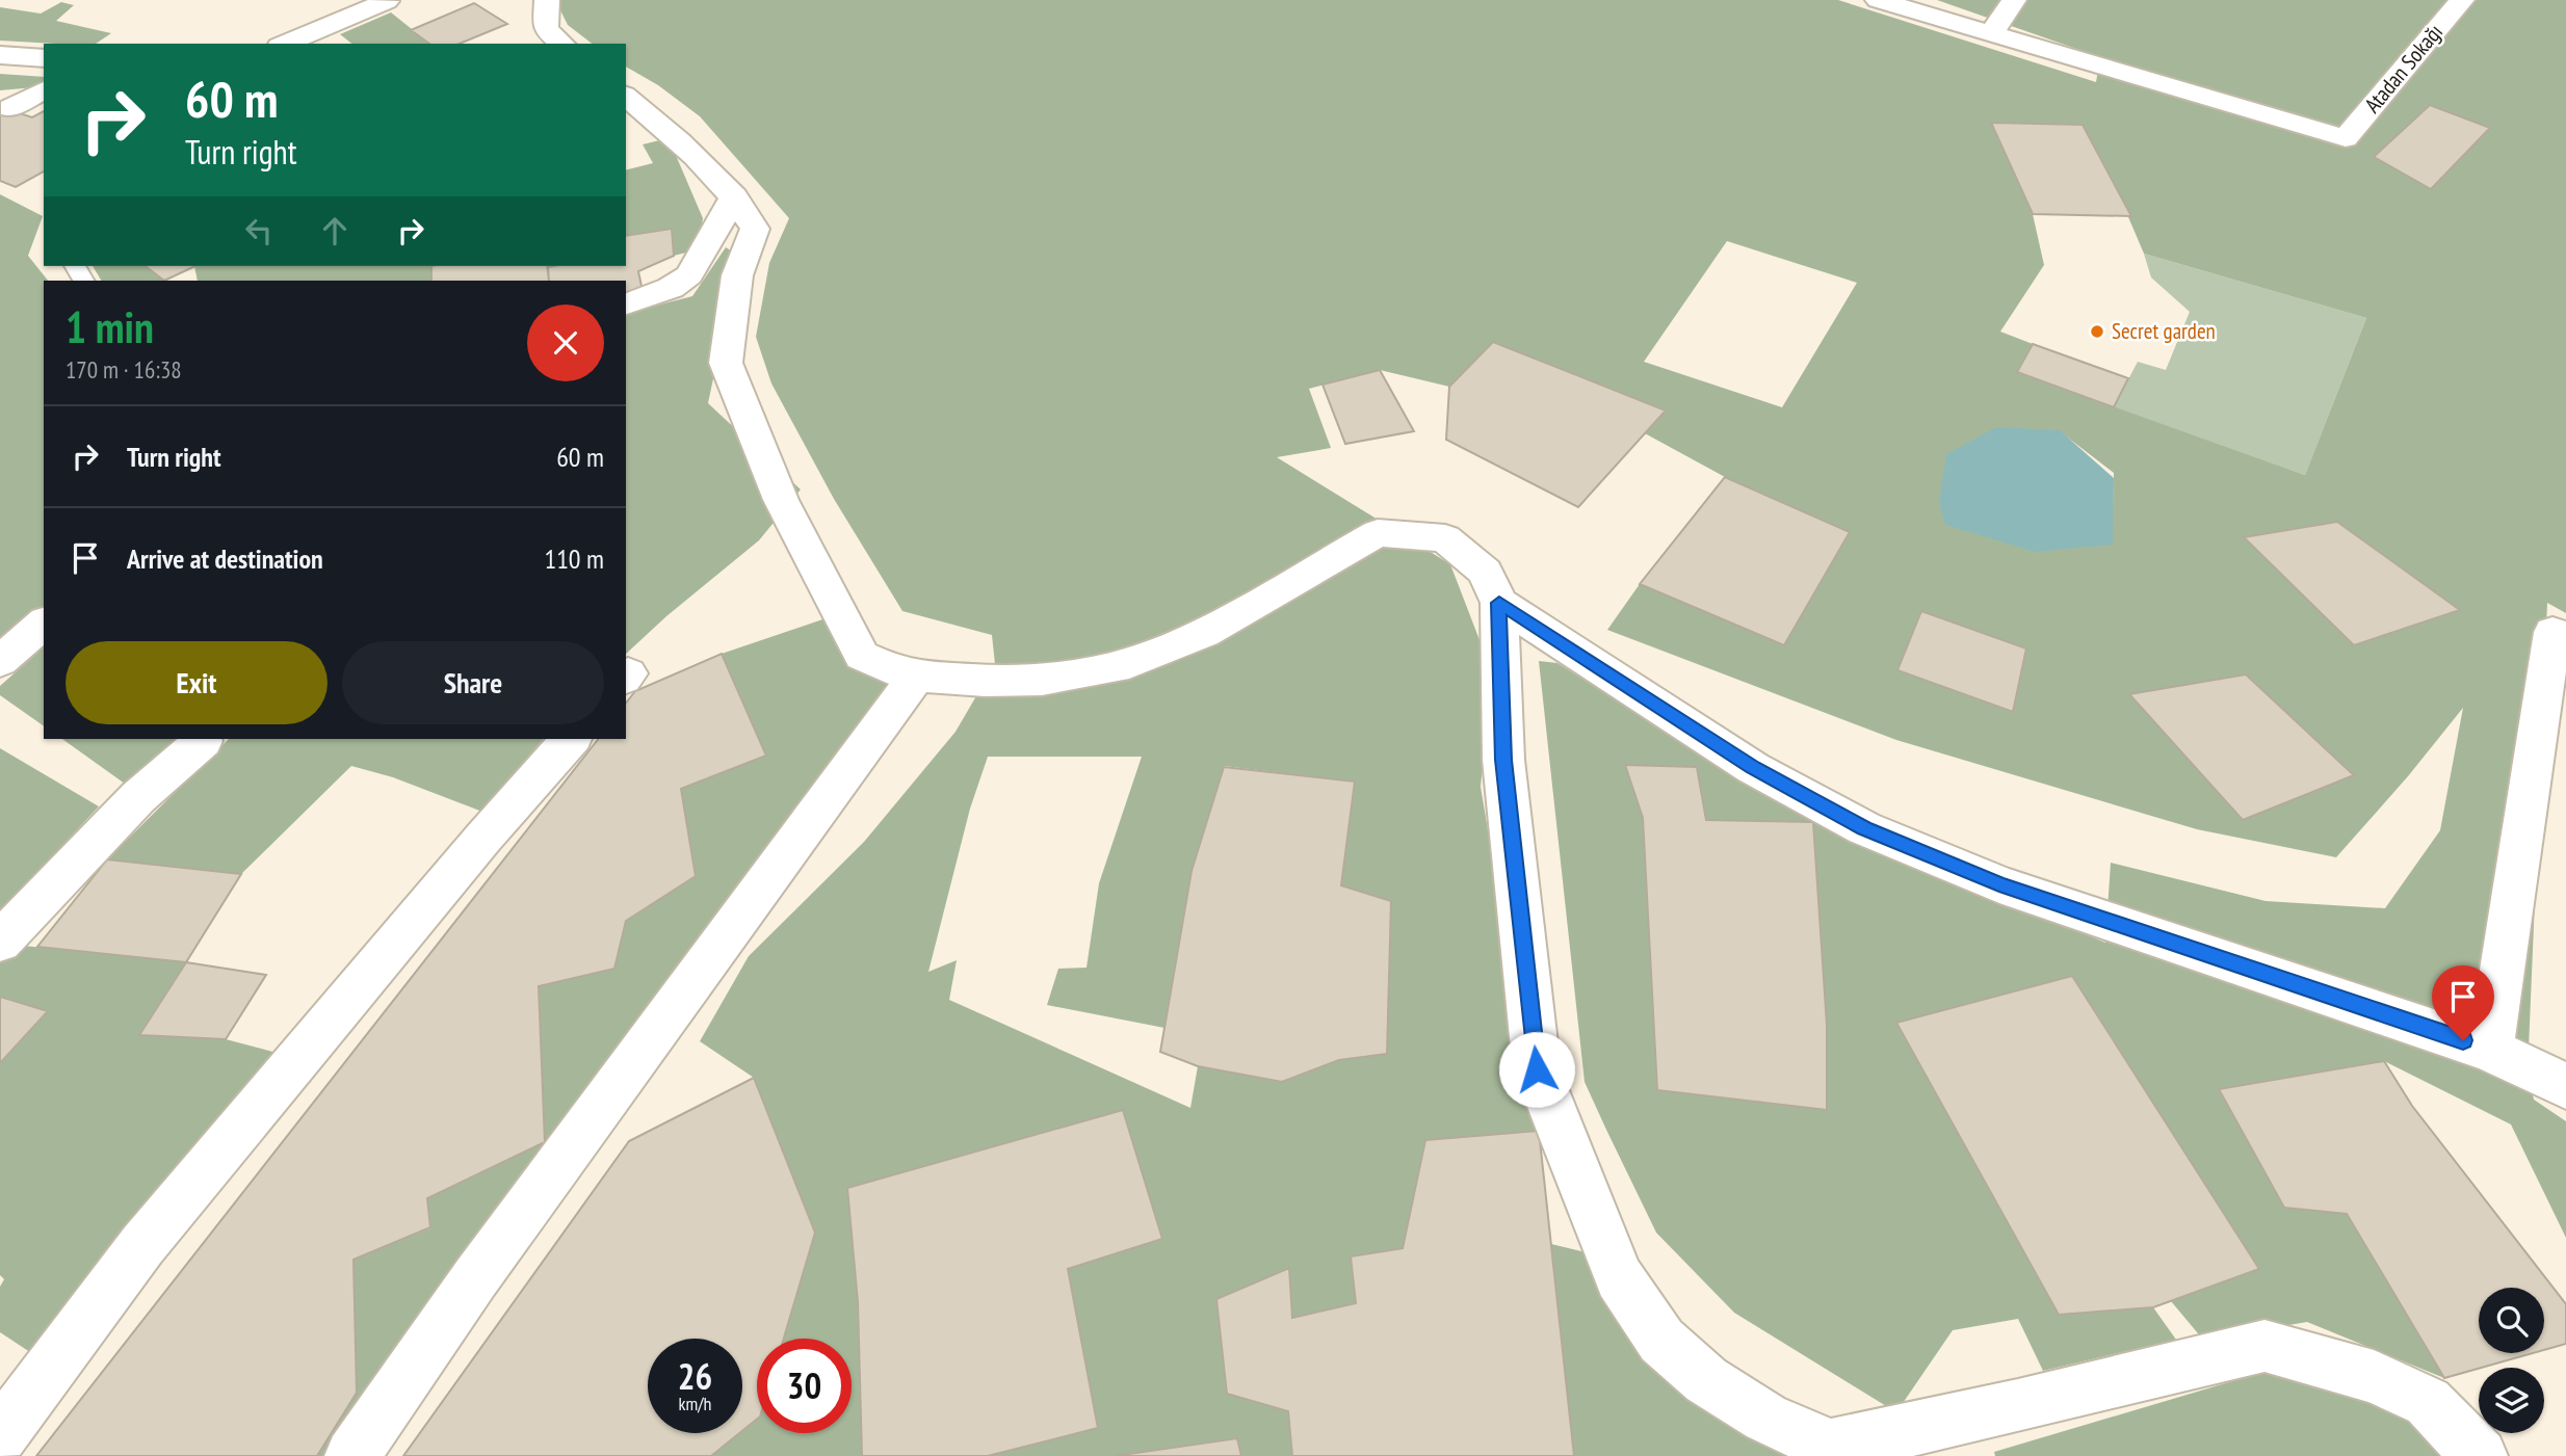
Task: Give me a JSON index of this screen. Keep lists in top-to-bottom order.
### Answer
{
  "streets": {
    "street": ["Atadan Sokağı"]
  },
  "places": ["Secret garden"],
  "page": {
    "turn": ["60 m", "Turn right"],
    "heading": ["1 min", "170 m · 16:38"],
    "list": [
      {
        "name": "Turn right",
        "value": "60 m"
      },
      {
        "name": "Arrive at destination",
        "value": "110 m"
      }
    ],
    "buttons": ["Exit", "Share"],
    "speed": "26 km/h",
    "limit": "30"
  }
}
